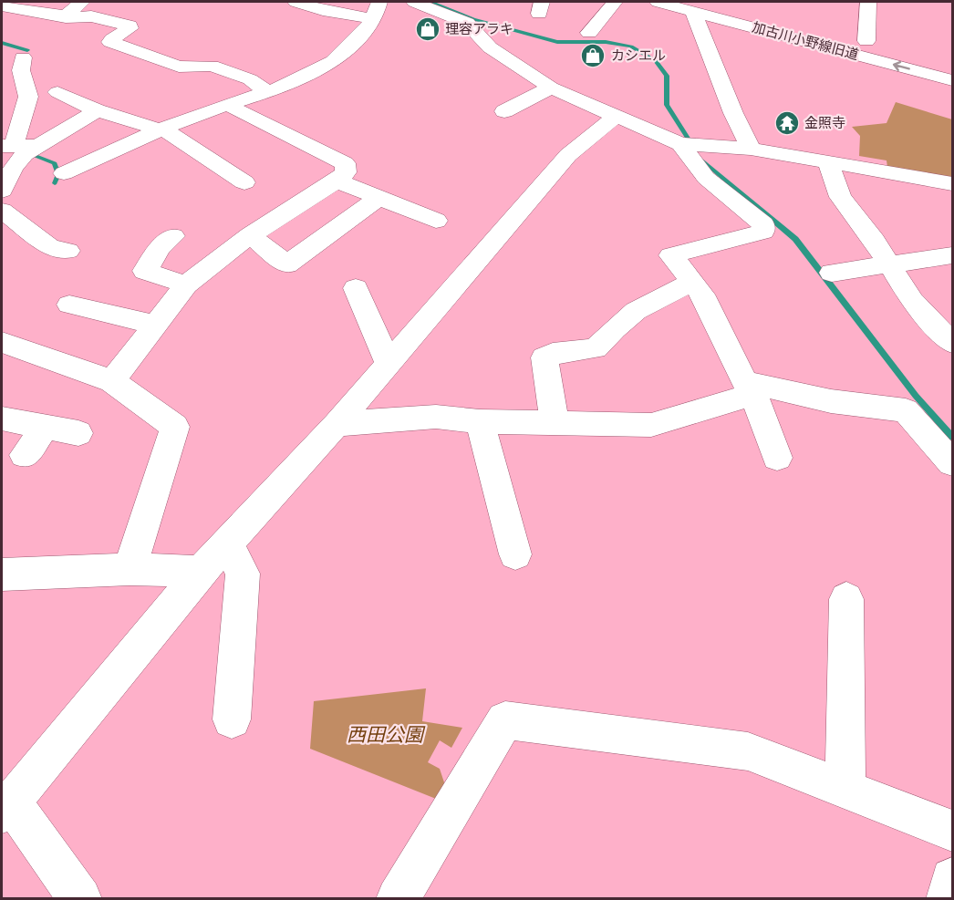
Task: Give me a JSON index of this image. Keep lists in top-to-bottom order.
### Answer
{
  "streets": {
    "street": ["加古川小野線旧道"]
  },
  "parks": ["西田公園"],
  "places": {
    "shop": ["理容アラキ", "カシエル"],
    "temple": ["金照寺"]
  }
}
